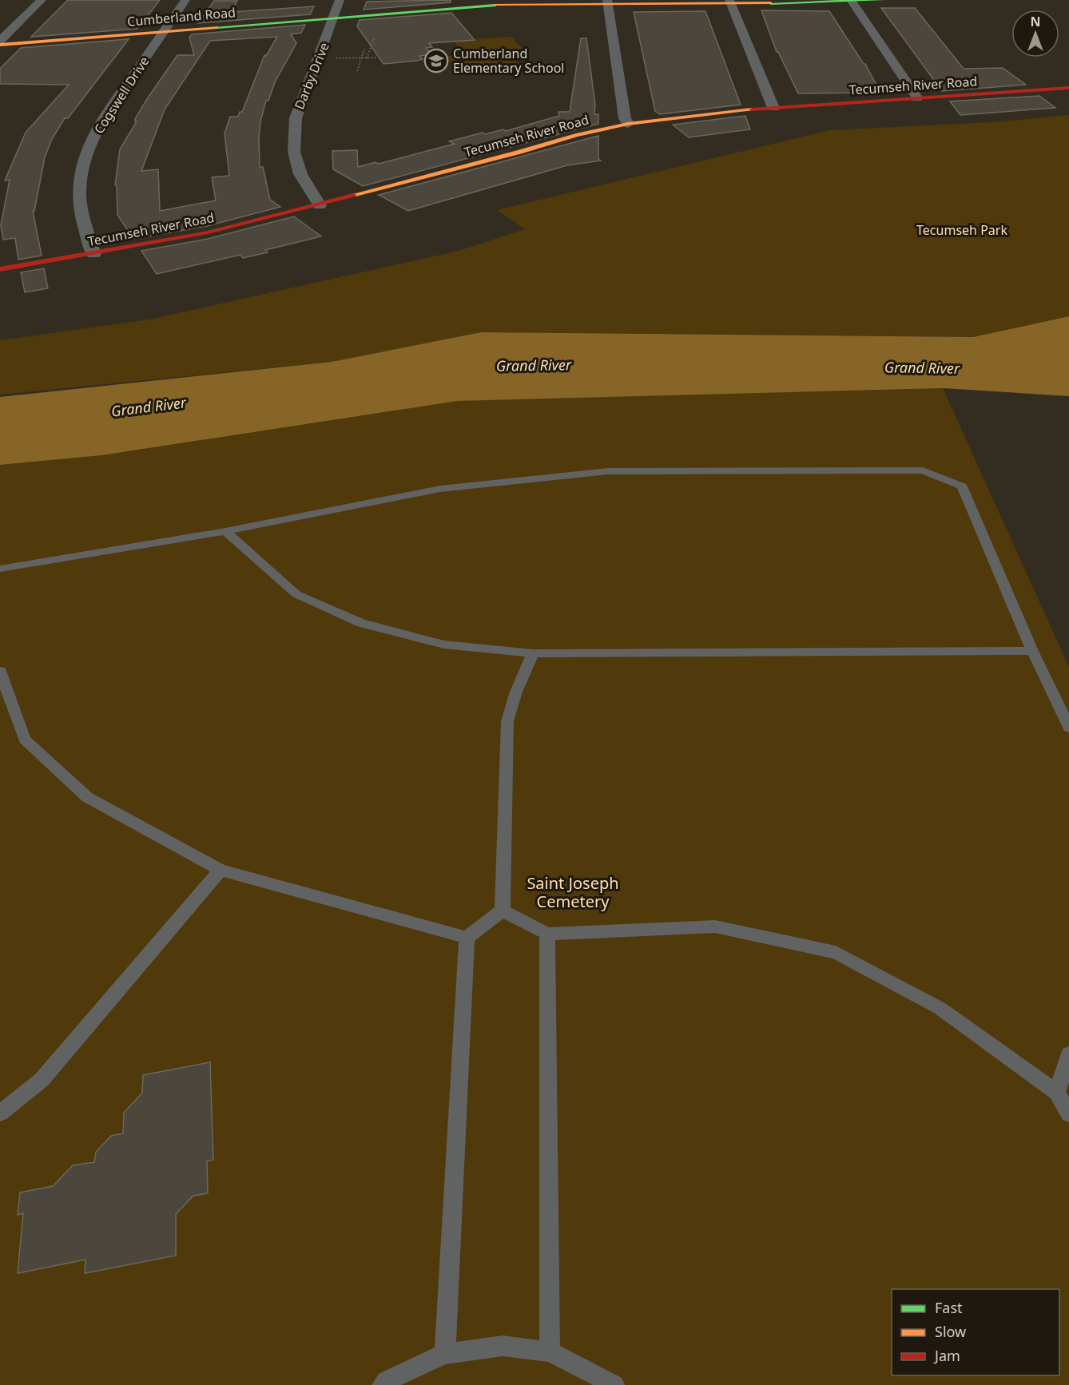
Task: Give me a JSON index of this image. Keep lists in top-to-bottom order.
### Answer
{
  "streets": {
    "street": [
      "Cumberland Road",
      "Darby Drive",
      "Tecumseh River Road",
      "Cogswell Drive"
    ]
  },
  "crossings": [
    ["Cumberland Road", "Darby Drive"],
    ["Cumberland Road", "Cogswell Drive"],
    ["Darby Drive", "Tecumseh River Road"],
    ["Tecumseh River Road", "Cogswell Drive"]
  ],
  "water": ["Grand River"],
  "parks": ["Tecumseh Park", "Saint Joseph Cemetery"],
  "places": {
    "school or university": ["Cumberland Elementary School"]
  },
  "legend": ["Fast", "Slow", "Jam"],
  "north": "top"
}
